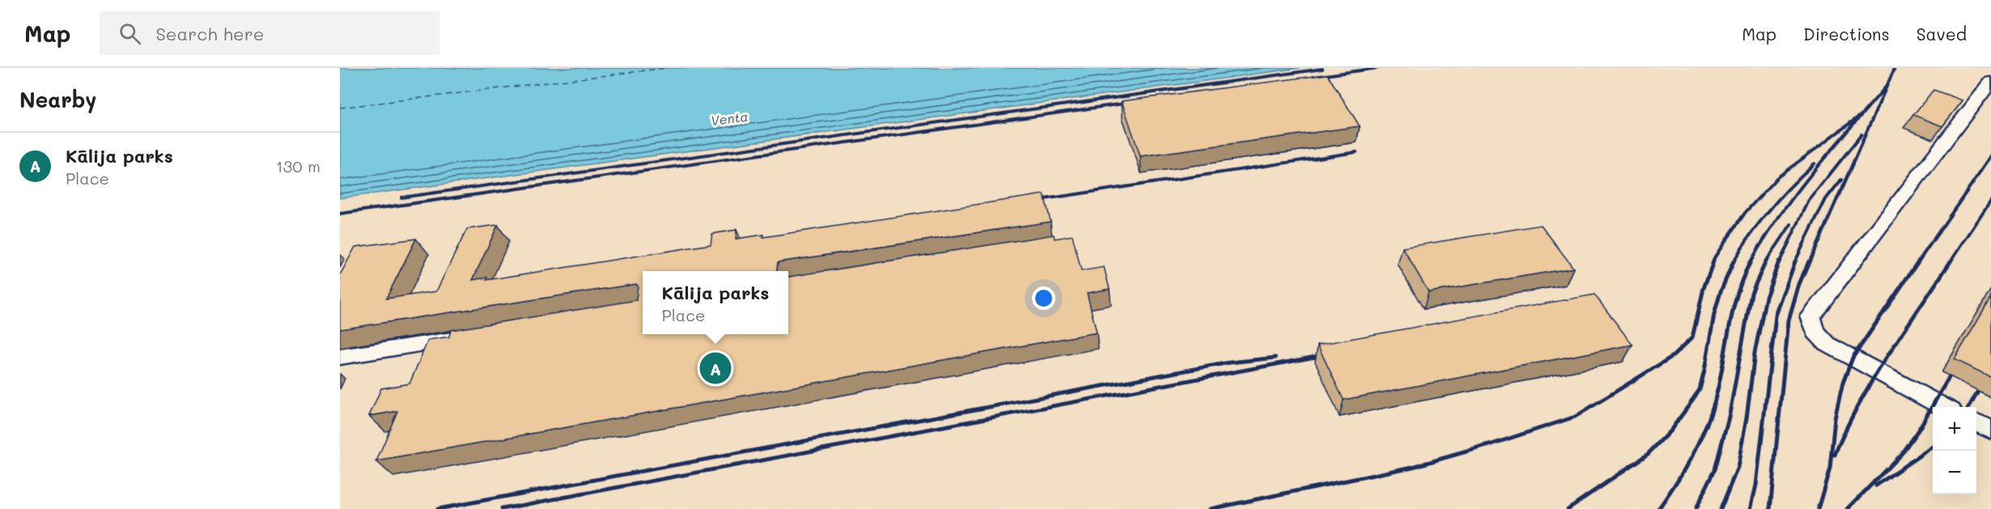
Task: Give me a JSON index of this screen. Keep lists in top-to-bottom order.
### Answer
{
  "water": ["Venta"],
  "page": {
    "header": "Map",
    "search": "Search here",
    "nav": ["Map", "Directions", "Saved"],
    "heading": "Nearby",
    "list": [
      {
        "mark": "A",
        "name": "Kālija parks",
        "note": "Place",
        "value": "130 m"
      }
    ],
    "popup": ["Kālija parks", "Place"],
    "pins": "A",
    "map_buttons": ["+", "−"]
  }
}
